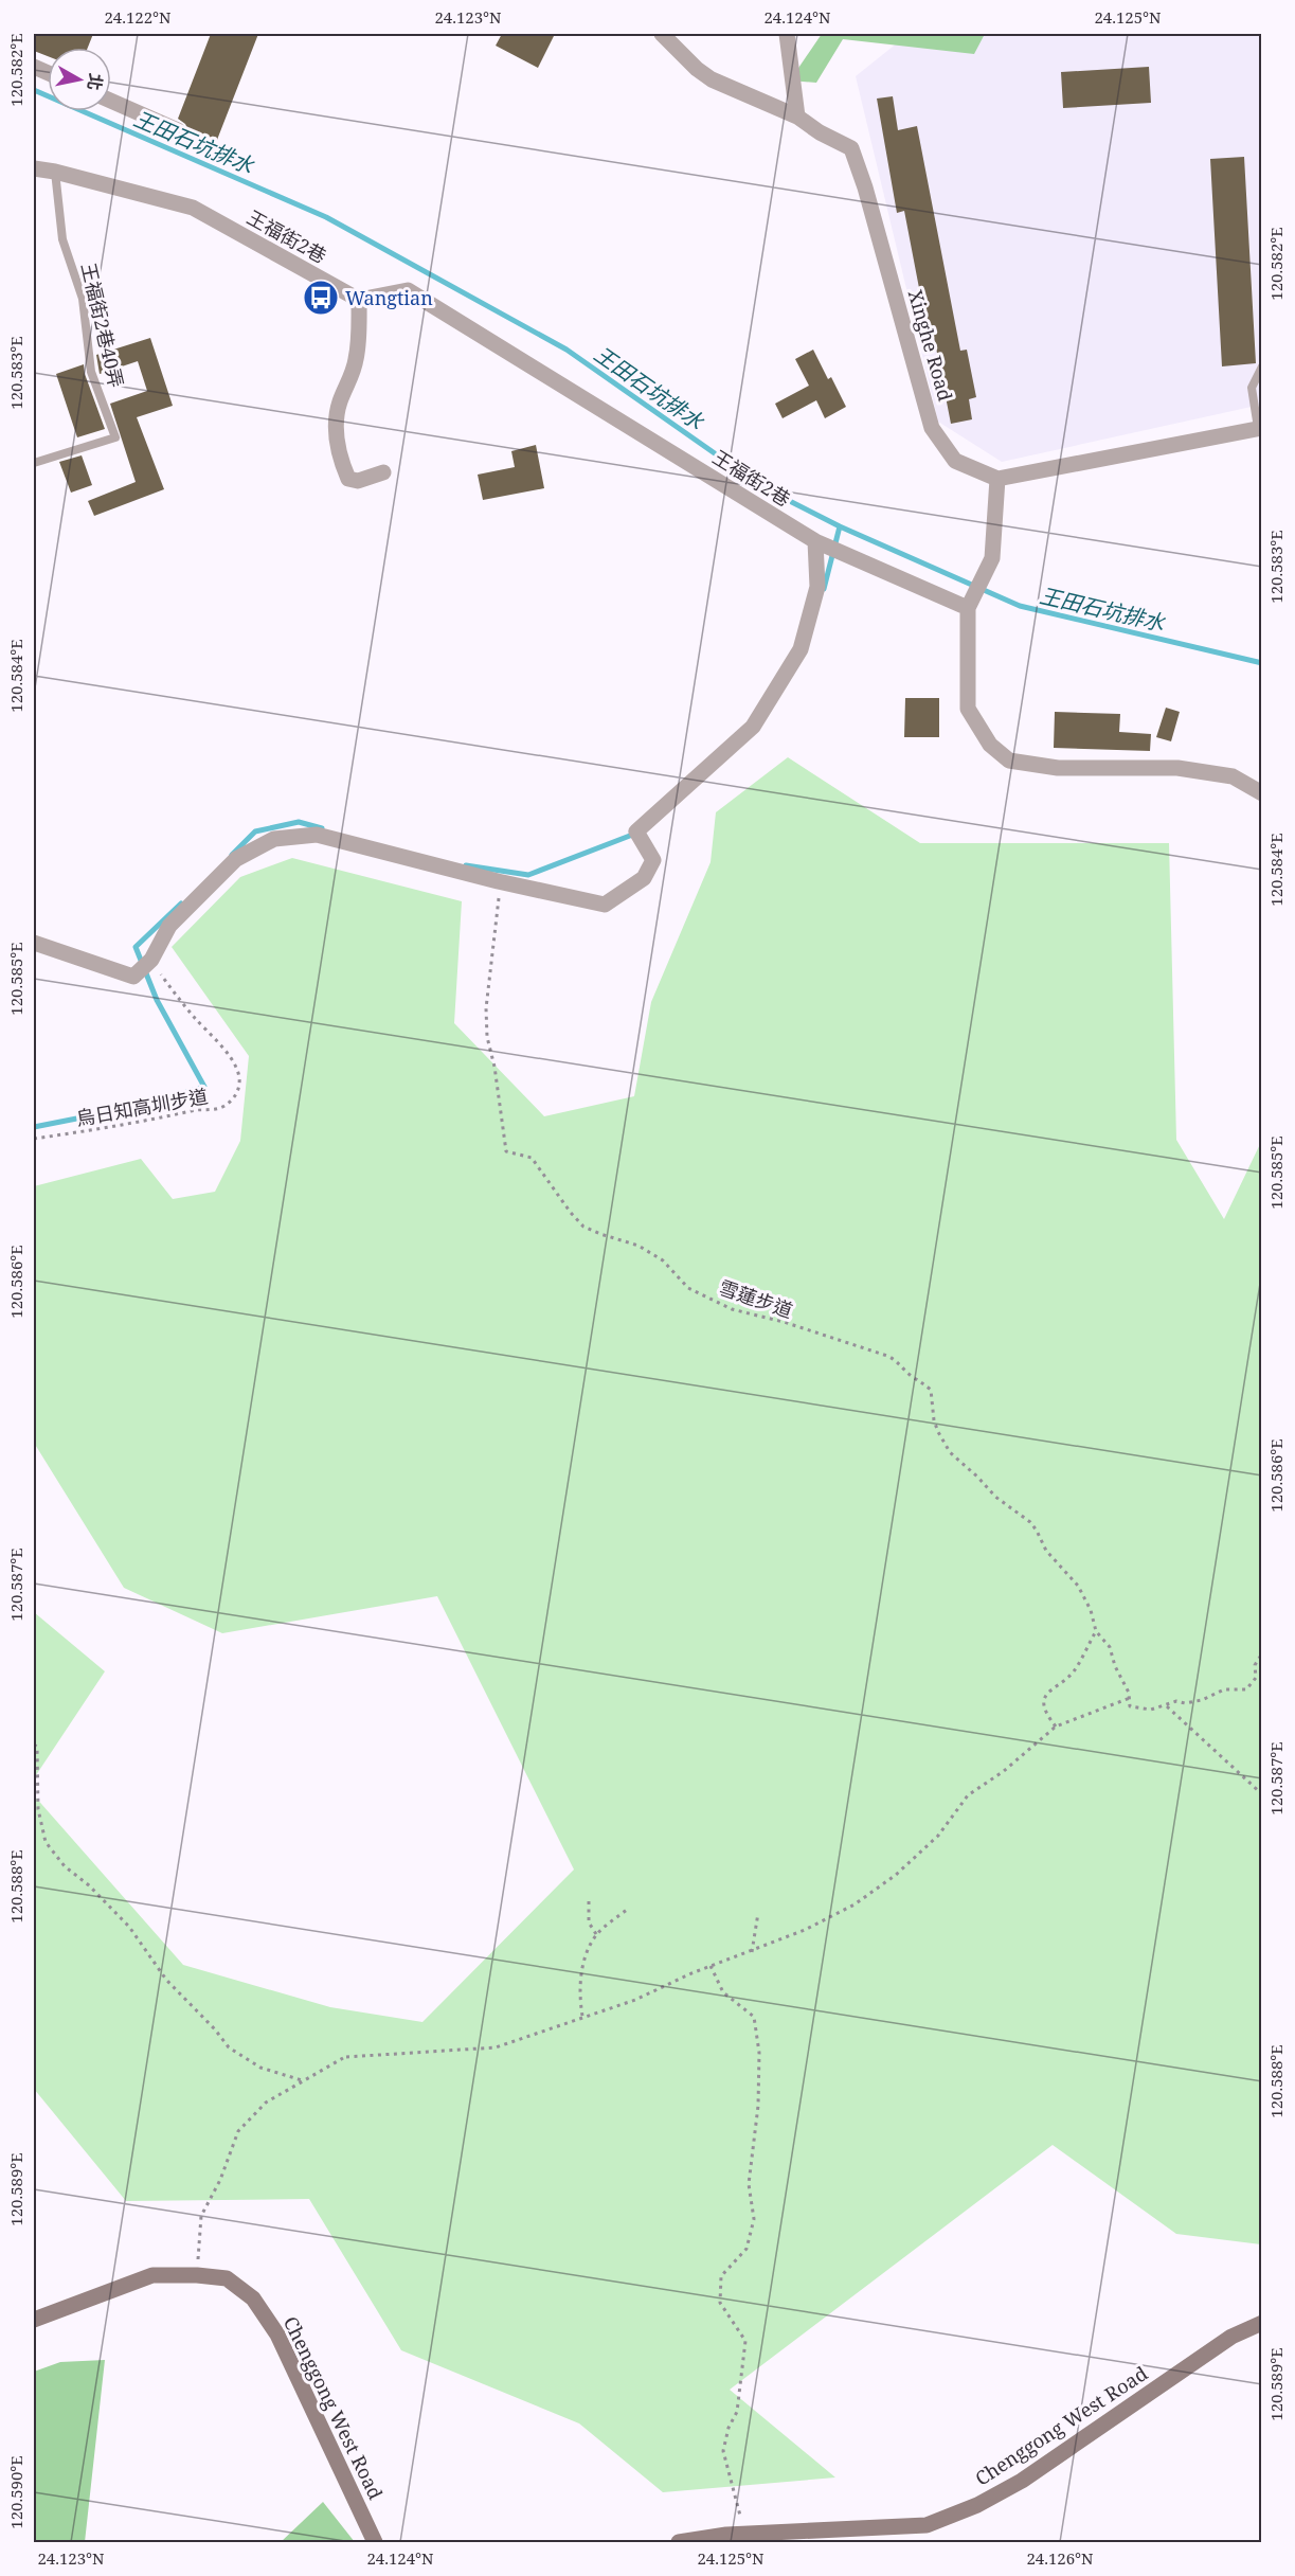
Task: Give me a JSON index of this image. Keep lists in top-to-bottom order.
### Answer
{
  "streets": {
    "street": ["王福街2巷", "Xinghe Road", "Chenggong West Road"],
    "lane": ["王福街2巷40弄"],
    "path": ["烏日知高圳步道", "雪蓮步道"]
  },
  "crossings": [
    ["王福街2巷", "王福街2巷40弄"]
  ],
  "water": ["王田石坑排水"],
  "places": {
    "bus stop": ["Wangtian"]
  },
  "north": "right",
  "coordinates": [
    "24.122°N",
    "24.123°N",
    "24.124°N",
    "24.125°N",
    "120.582°E",
    "120.583°E",
    "120.584°E",
    "120.585°E",
    "120.586°E",
    "120.587°E",
    "120.588°E",
    "120.589°E",
    "120.590°E",
    "24.126°N"
  ]
}
